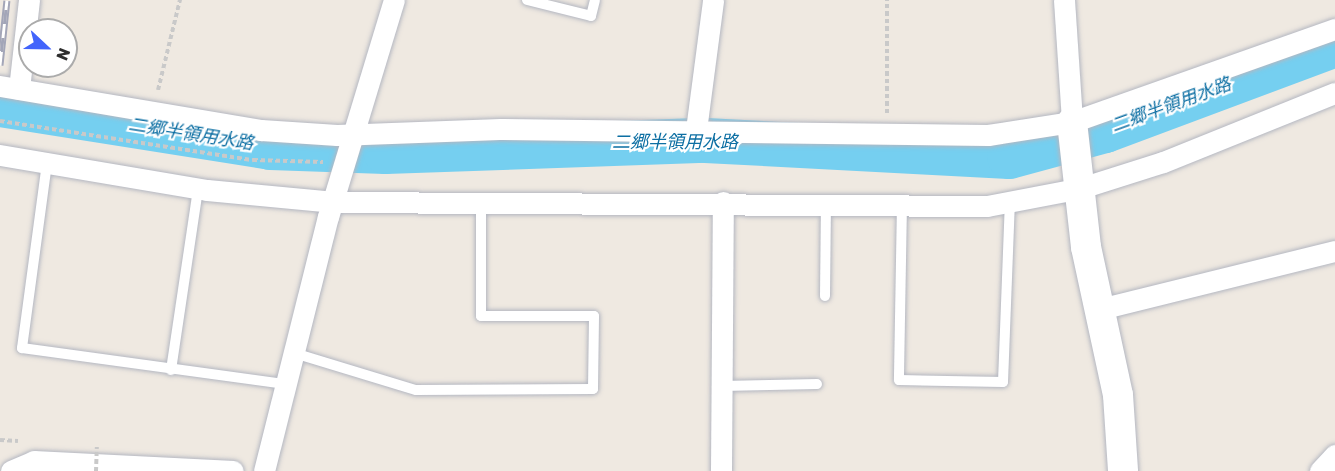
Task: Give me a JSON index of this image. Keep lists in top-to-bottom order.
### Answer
{
  "water": ["二郷半領用水路"],
  "north": "right"
}
